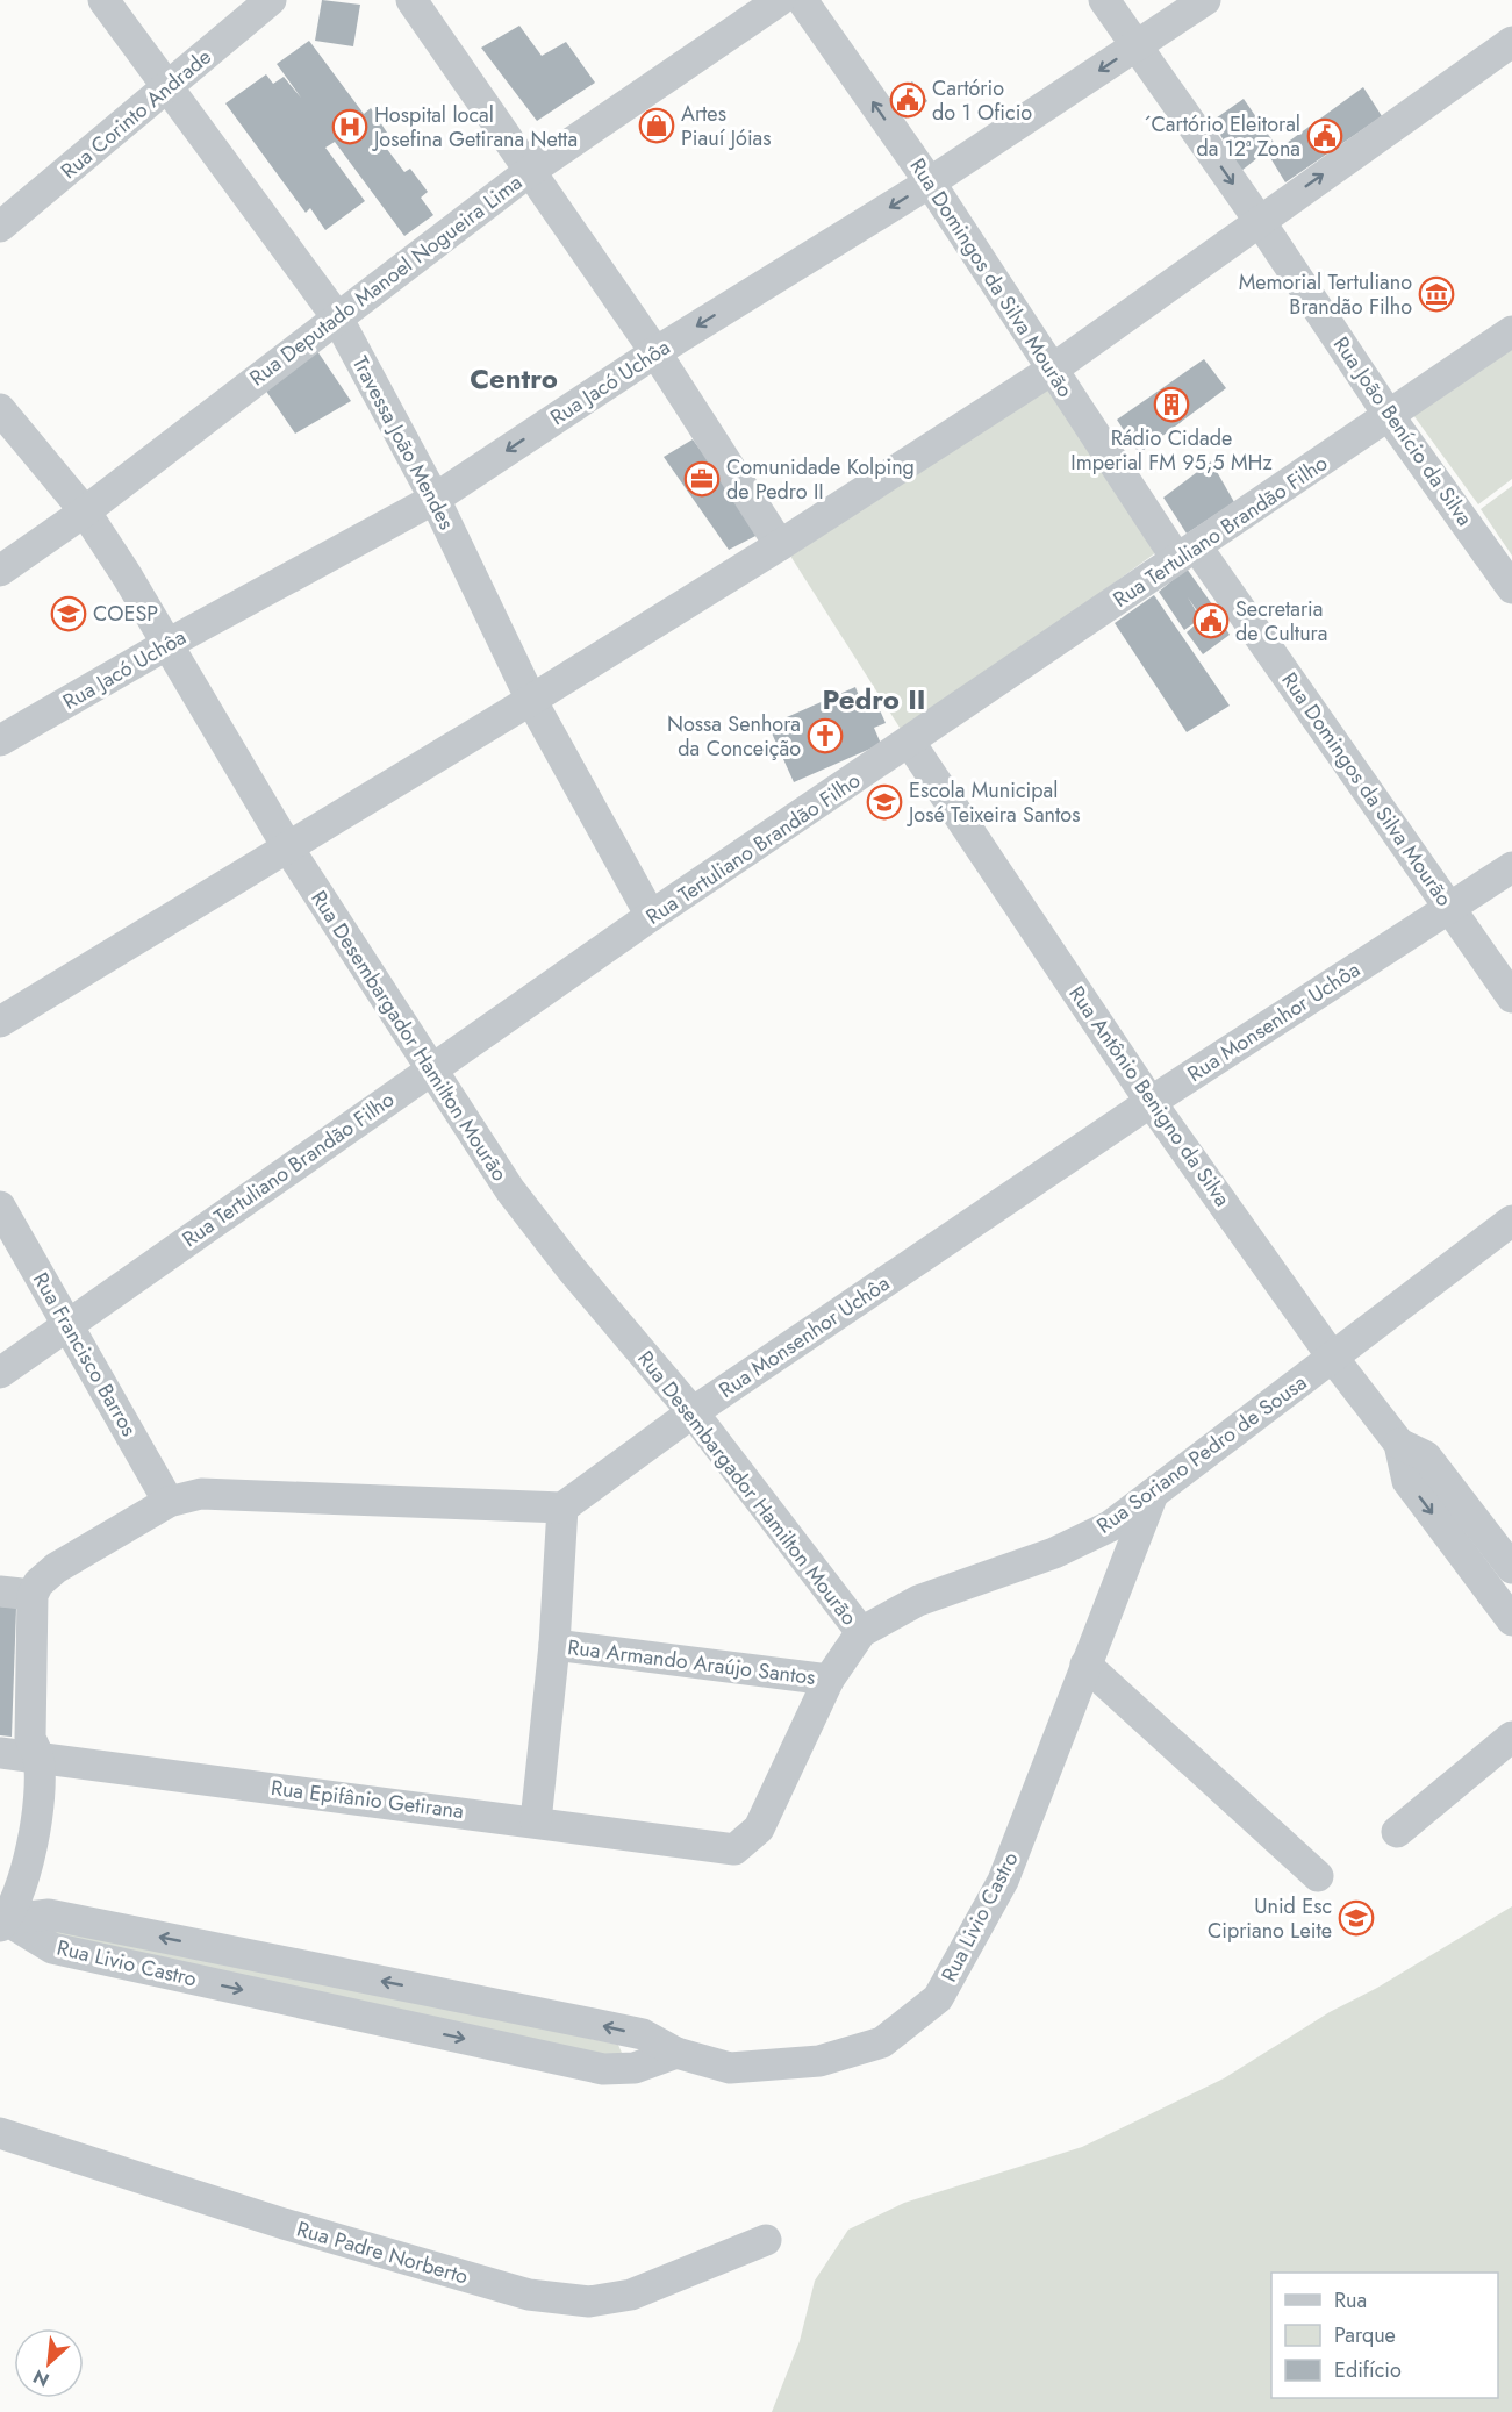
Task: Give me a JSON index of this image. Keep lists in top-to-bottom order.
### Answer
{
  "streets": {
    "street": [
      "Rua Corinto Andrade",
      "Rua Domingos da Silva Mourão",
      "Rua Deputado Manoel Nogueira Lima",
      "Rua Jacó Uchôa",
      "Rua João Benício da Silva",
      "Travessa João Mendes",
      "Rua Tertuliano Brandão Filho",
      "Rua Monsenhor Uchôa",
      "Rua Desembargador Hamilton Mourão",
      "Rua Antônio Benigno da Silva",
      "Rua Francisco Barros",
      "Rua Soriano Pedro de Sousa",
      "Rua Armando Araújo Santos",
      "Rua Epifânio Getirana",
      "Rua Livio Castro",
      "Rua Padre Norberto"
    ]
  },
  "crossings": [
    ["Rua Corinto Andrade", "Travessa João Mendes"],
    ["Rua Domingos da Silva Mourão", "Rua Jacó Uchôa"],
    ["Rua Domingos da Silva Mourão", "Rua Tertuliano Brandão Filho"],
    ["Rua Domingos da Silva Mourão", "Rua Monsenhor Uchôa"],
    ["Rua Deputado Manoel Nogueira Lima", "Travessa João Mendes"],
    ["Rua Deputado Manoel Nogueira Lima", "Rua Desembargador Hamilton Mourão"],
    ["Rua Jacó Uchôa", "Rua João Benício da Silva"],
    ["Rua Jacó Uchôa", "Travessa João Mendes"],
    ["Rua Jacó Uchôa", "Rua Desembargador Hamilton Mourão"],
    ["Rua João Benício da Silva", "Rua Tertuliano Brandão Filho"],
    ["Travessa João Mendes", "Rua Tertuliano Brandão Filho"],
    ["Rua Tertuliano Brandão Filho", "Rua Desembargador Hamilton Mourão"],
    ["Rua Tertuliano Brandão Filho", "Rua Antônio Benigno da Silva"],
    ["Rua Tertuliano Brandão Filho", "Rua Francisco Barros"],
    ["Rua Monsenhor Uchôa", "Rua Desembargador Hamilton Mourão"],
    ["Rua Monsenhor Uchôa", "Rua Antônio Benigno da Silva"],
    ["Rua Desembargador Hamilton Mourão", "Rua Soriano Pedro de Sousa"],
    ["Rua Antônio Benigno da Silva", "Rua Soriano Pedro de Sousa"],
    ["Rua Soriano Pedro de Sousa", "Rua Armando Araújo Santos"],
    ["Rua Soriano Pedro de Sousa", "Rua Epifânio Getirana"],
    ["Rua Soriano Pedro de Sousa", "Rua Livio Castro"]
  ],
  "districts": ["Centro", "Pedro II"],
  "places": {
    "public building": ["Cartório do 1 Oficio", "´Cartório Eleitoral da 12ª Zona", "Secretaria de Cultura"],
    "shop": ["Artes Piauí Jóias"],
    "hospital": ["Hospital local Josefina Getirana Netta"],
    "museum": ["Memorial Tertuliano Brandão Filho"],
    "building": ["Rádio Cidade Imperial FM 95,5 MHz"],
    "office": ["Comunidade Kolping de Pedro II"],
    "school or university": ["COESP", "Escola Municipal José Teixeira Santos", "Unid Esc Cipriano Leite"],
    "church": ["Nossa Senhora da Conceição"]
  },
  "legend": ["Rua", "Parque", "Edifício"],
  "north": "bottom left"
}
